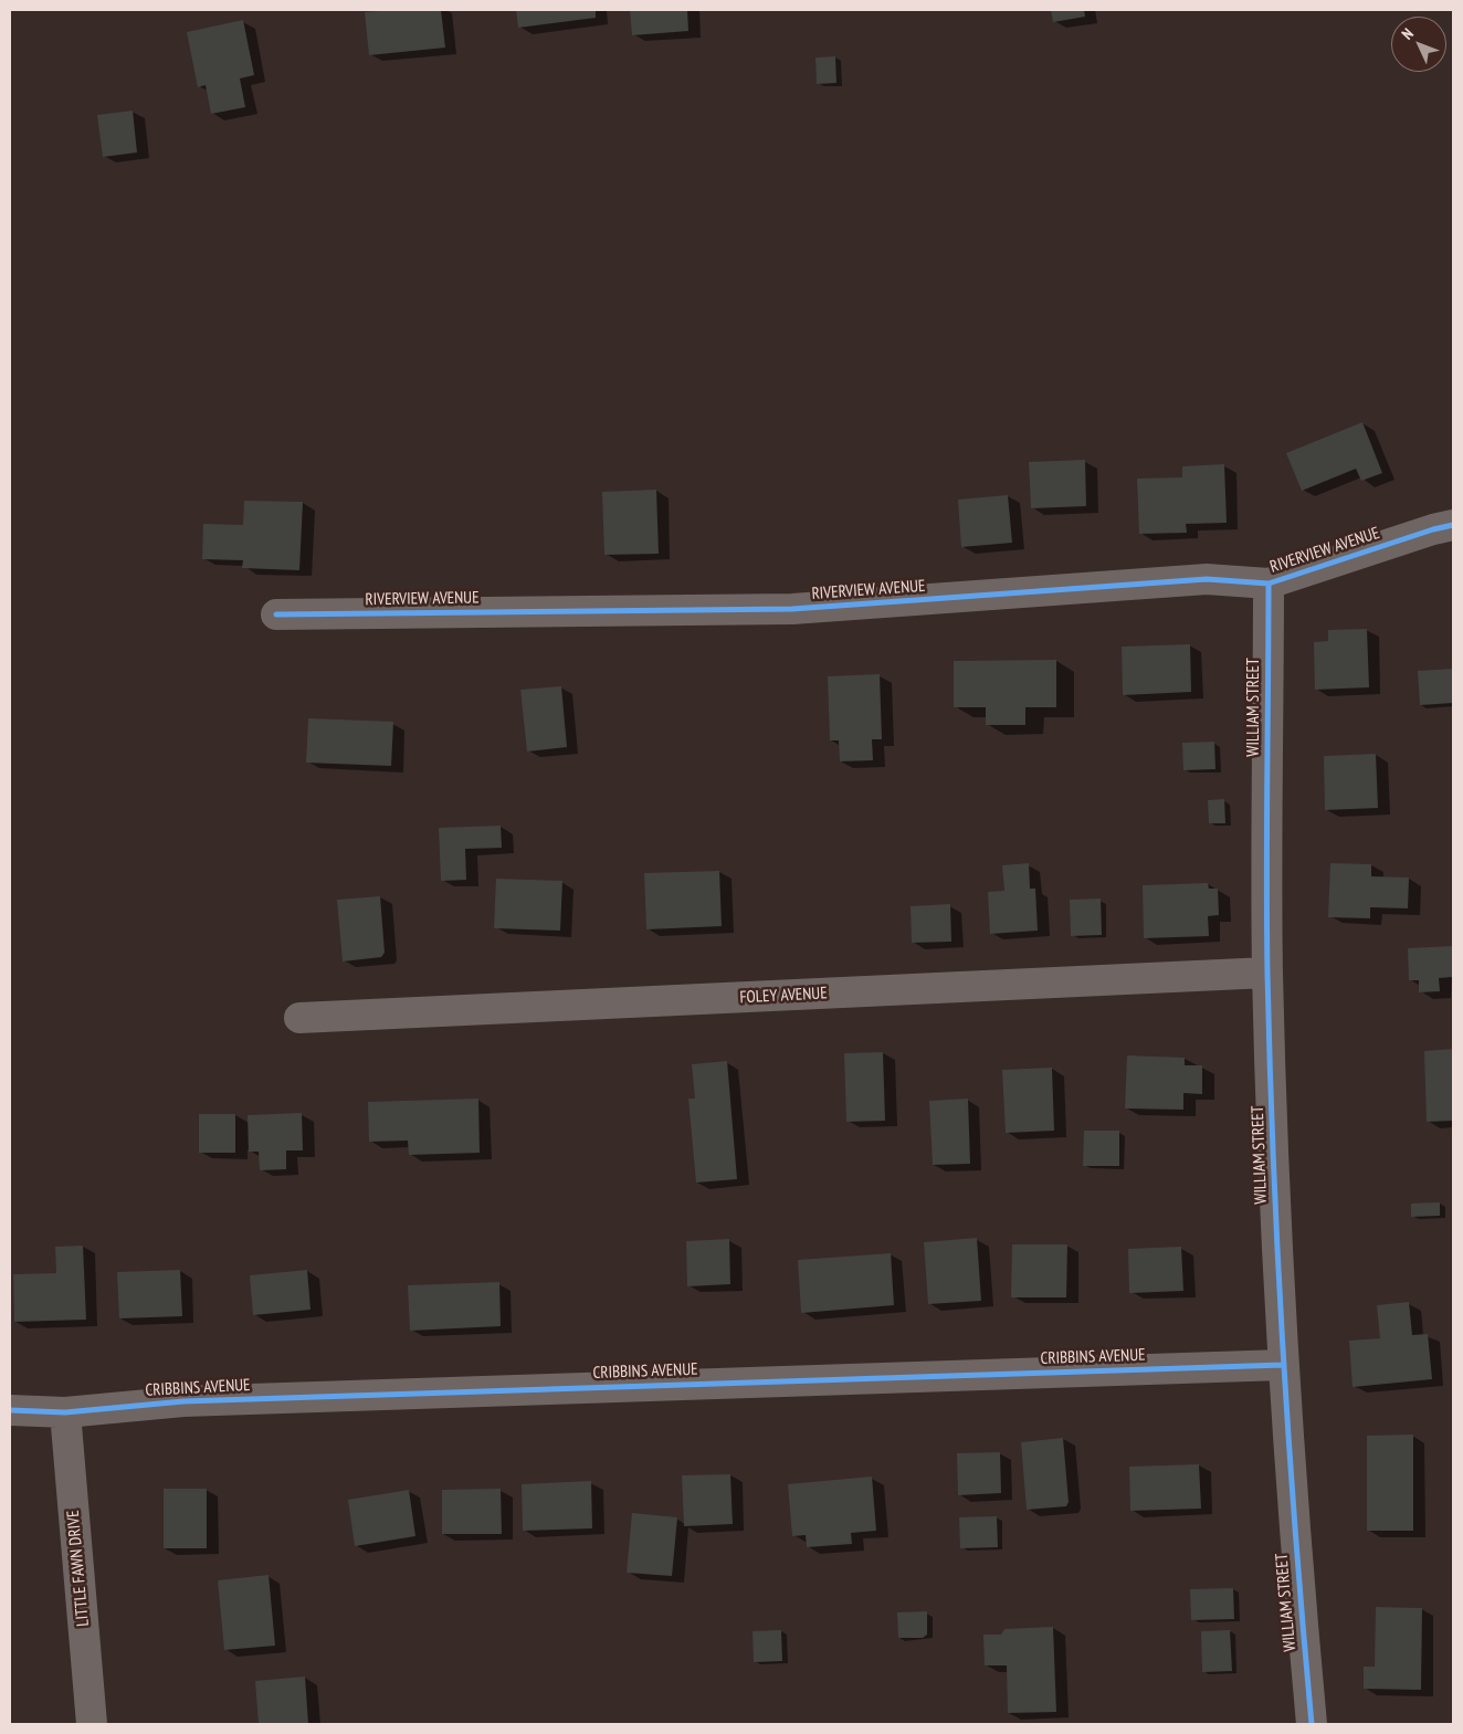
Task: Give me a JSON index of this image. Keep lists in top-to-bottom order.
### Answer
{
  "streets": {
    "street": [
      "RIVERVIEW AVENUE",
      "WILLIAM STREET",
      "FOLEY AVENUE",
      "CRIBBINS AVENUE",
      "LITTLE FAWN DRIVE"
    ]
  },
  "crossings": [
    ["RIVERVIEW AVENUE", "WILLIAM STREET"],
    ["WILLIAM STREET", "FOLEY AVENUE"],
    ["WILLIAM STREET", "CRIBBINS AVENUE"],
    ["CRIBBINS AVENUE", "LITTLE FAWN DRIVE"]
  ],
  "north": "top left"
}
